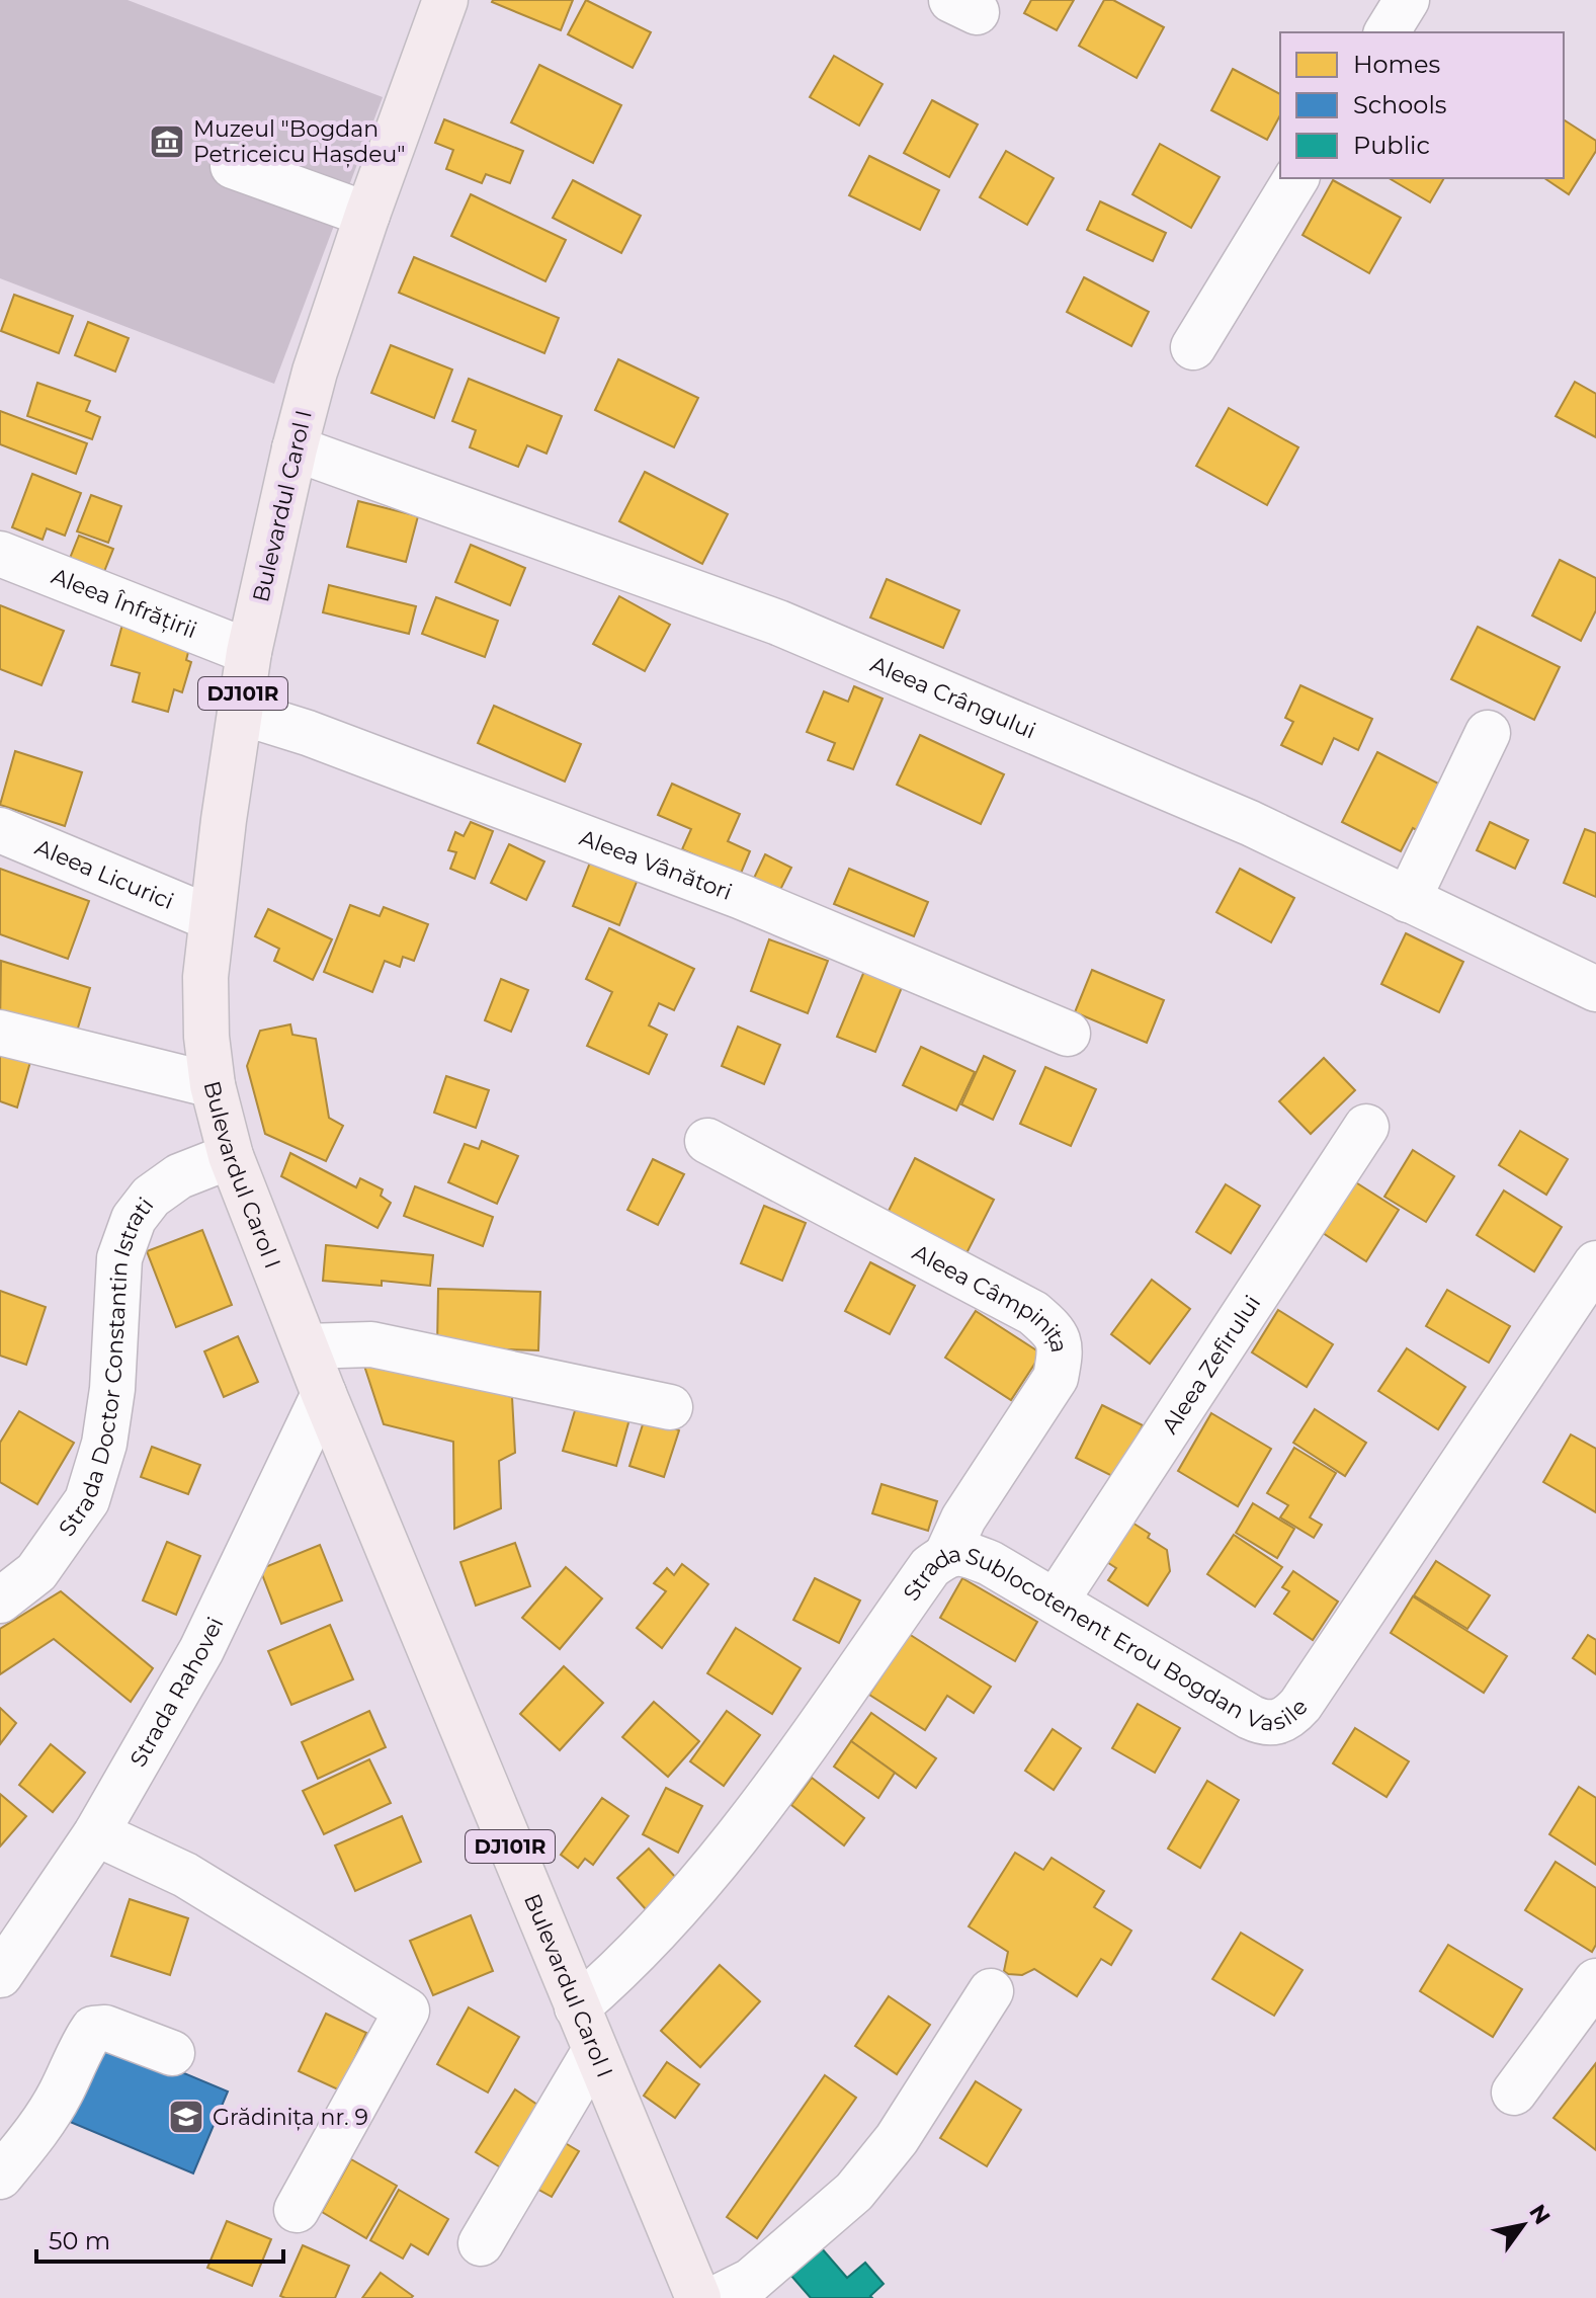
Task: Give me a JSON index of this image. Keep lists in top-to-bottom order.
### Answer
{
  "streets": {
    "main road": ["Bulevardul Carol I", "DJ101R"],
    "street": [
      "Aleea Înfrățirii",
      "Aleea Crângului",
      "Aleea Vânători",
      "Aleea Licurici",
      "Aleea Câmpinița",
      "Aleea Zefirului",
      "Strada Doctor Constantin Istrati",
      "Strada Sublocotenent Erou Bogdan Vasile",
      "Strada Rahovei"
    ]
  },
  "crossings": [
    ["Bulevardul Carol I", "Aleea Înfrățirii"],
    ["Bulevardul Carol I", "Aleea Crângului"],
    ["Bulevardul Carol I", "Aleea Vânători"],
    ["Bulevardul Carol I", "Aleea Licurici"],
    ["Bulevardul Carol I", "Strada Doctor Constantin Istrati"],
    ["Bulevardul Carol I", "Strada Sublocotenent Erou Bogdan Vasile"],
    ["Bulevardul Carol I", "Strada Rahovei"],
    ["Aleea Câmpinița", "Strada Sublocotenent Erou Bogdan Vasile"],
    ["Aleea Zefirului", "Strada Sublocotenent Erou Bogdan Vasile"]
  ],
  "places": {
    "museum": ["Muzeul \"Bogdan Petriceicu Hașdeu\""],
    "school or university": ["Grădinița nr. 9"]
  },
  "legend": ["Homes", "Schools", "Public"],
  "scale_bar": "50 m",
  "north": "top right"
}
